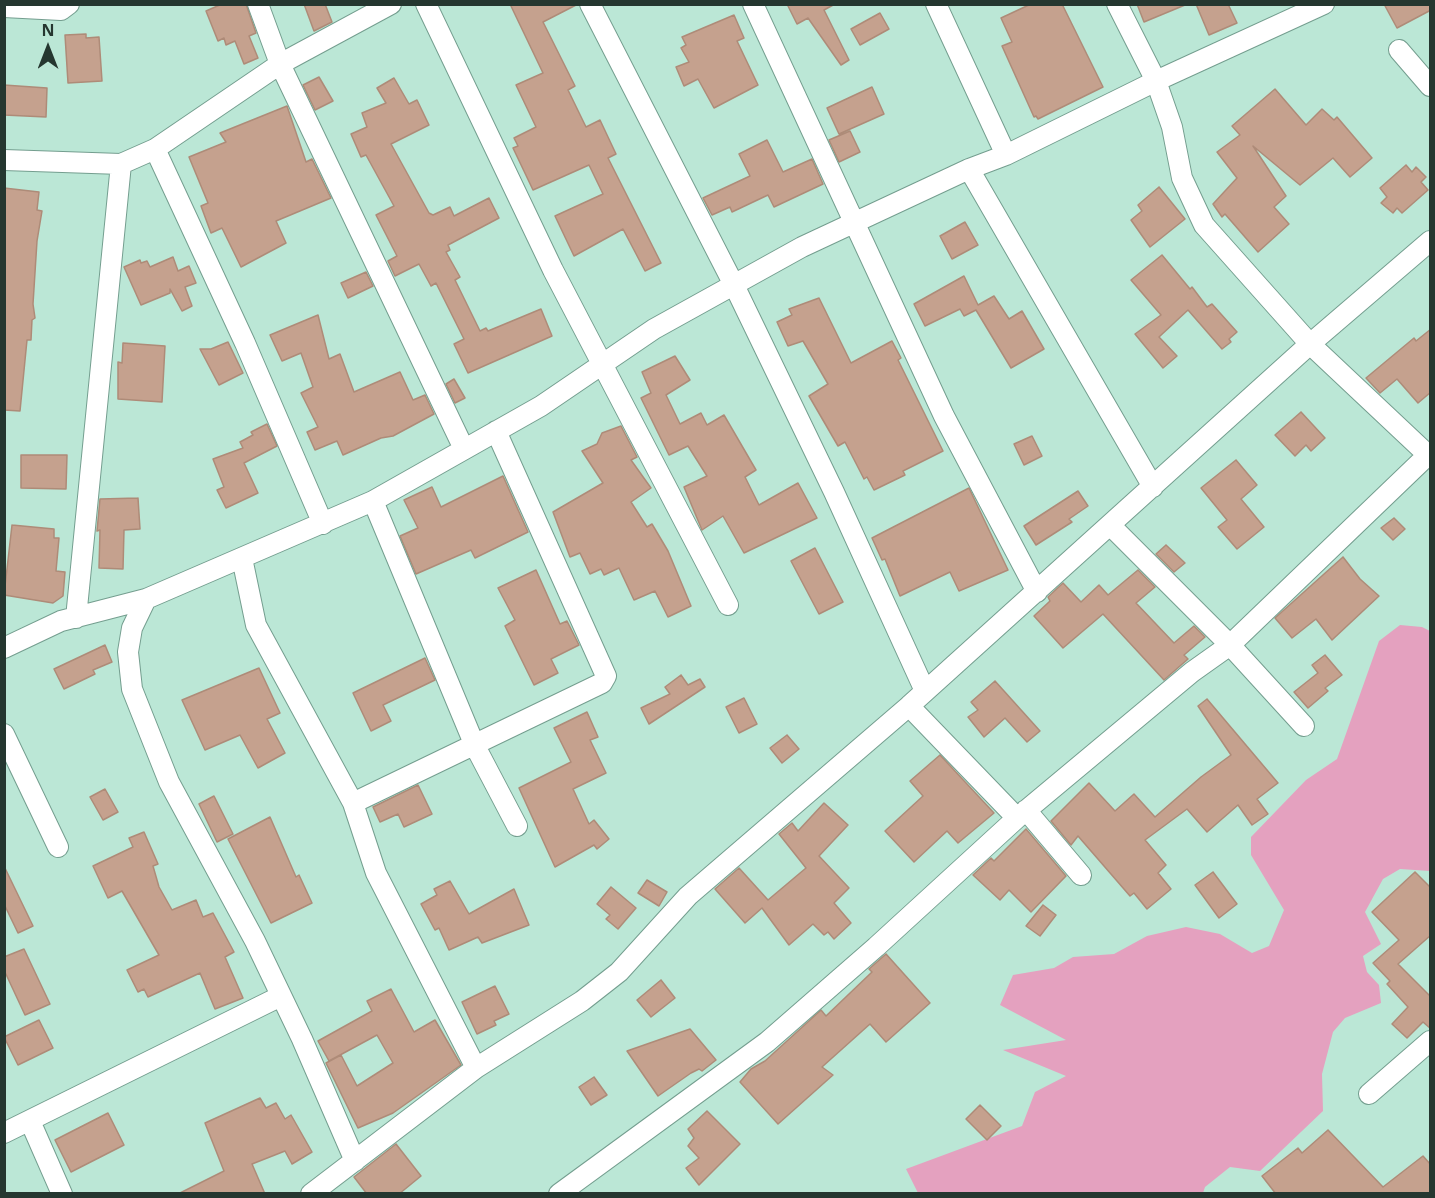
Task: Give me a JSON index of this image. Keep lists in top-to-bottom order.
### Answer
{
  "north": "top"
}
